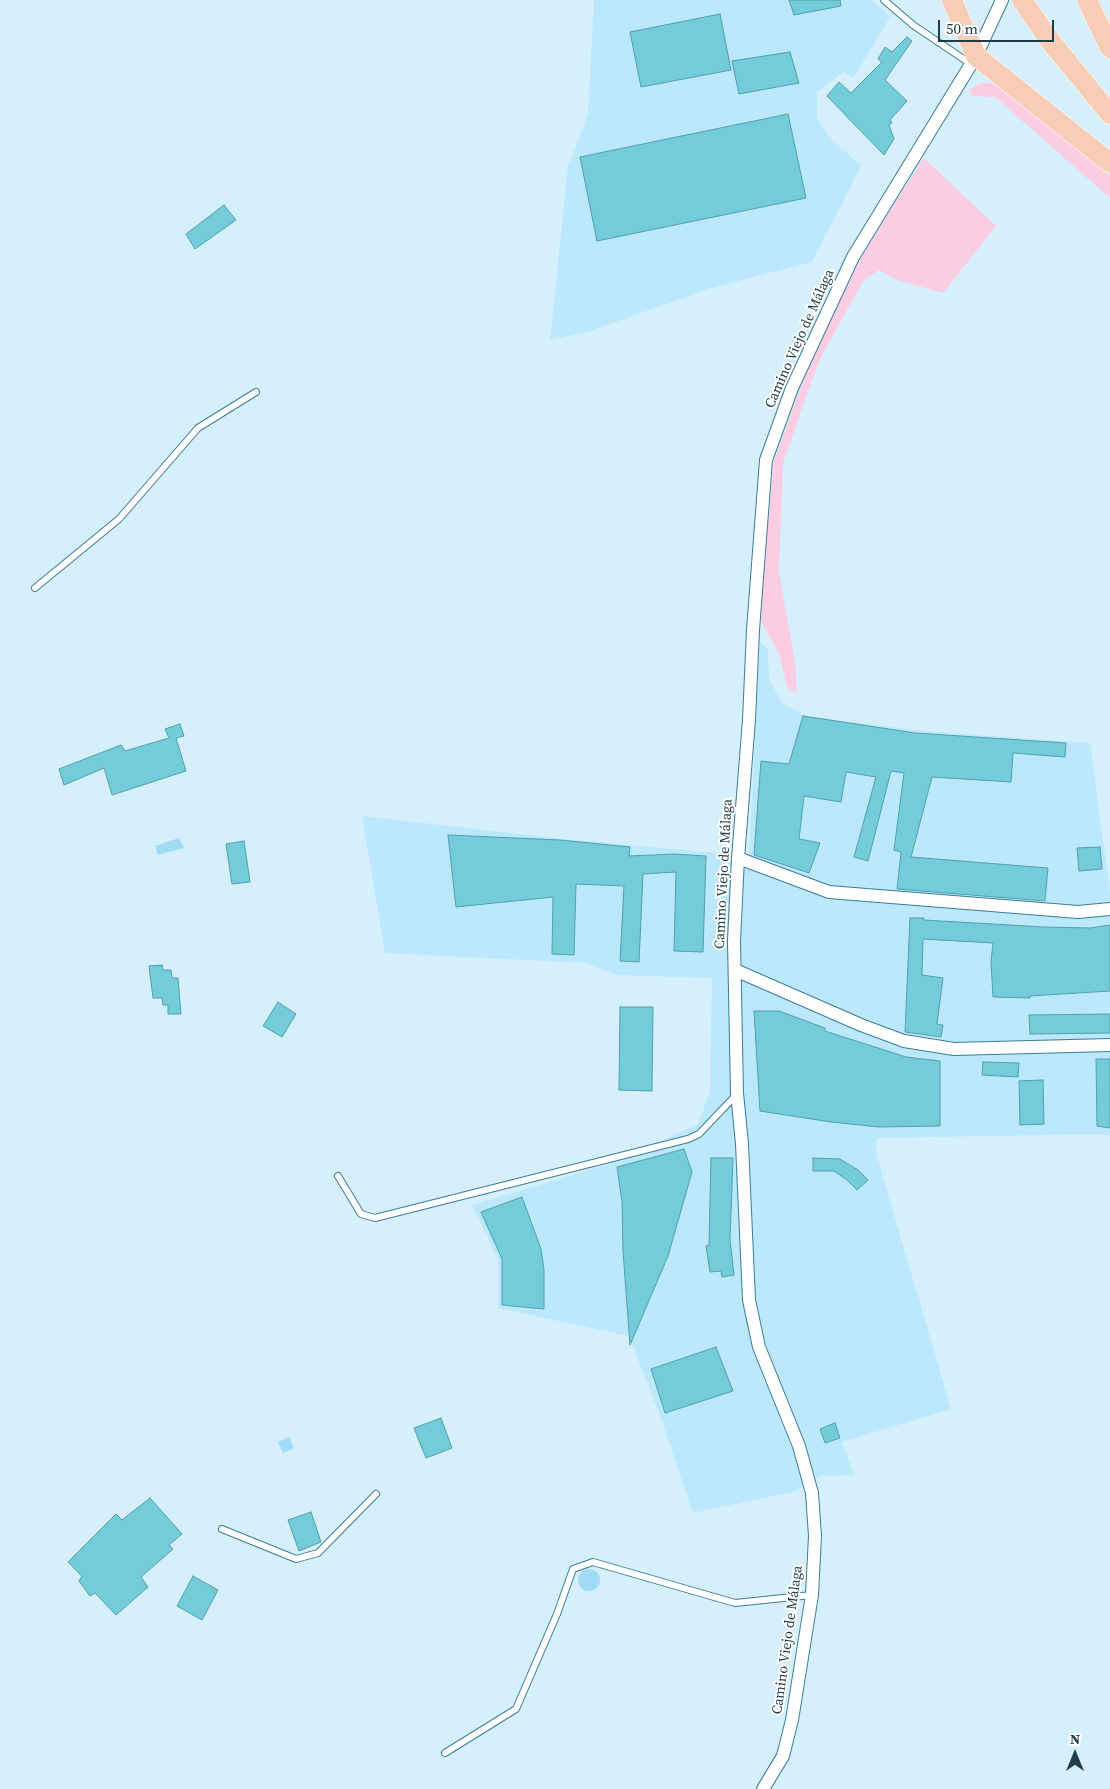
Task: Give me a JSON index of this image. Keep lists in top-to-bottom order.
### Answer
{
  "streets": {
    "street": ["Camino Viejo de Málaga"]
  },
  "scale_bar": "50 m",
  "north": "top"
}
